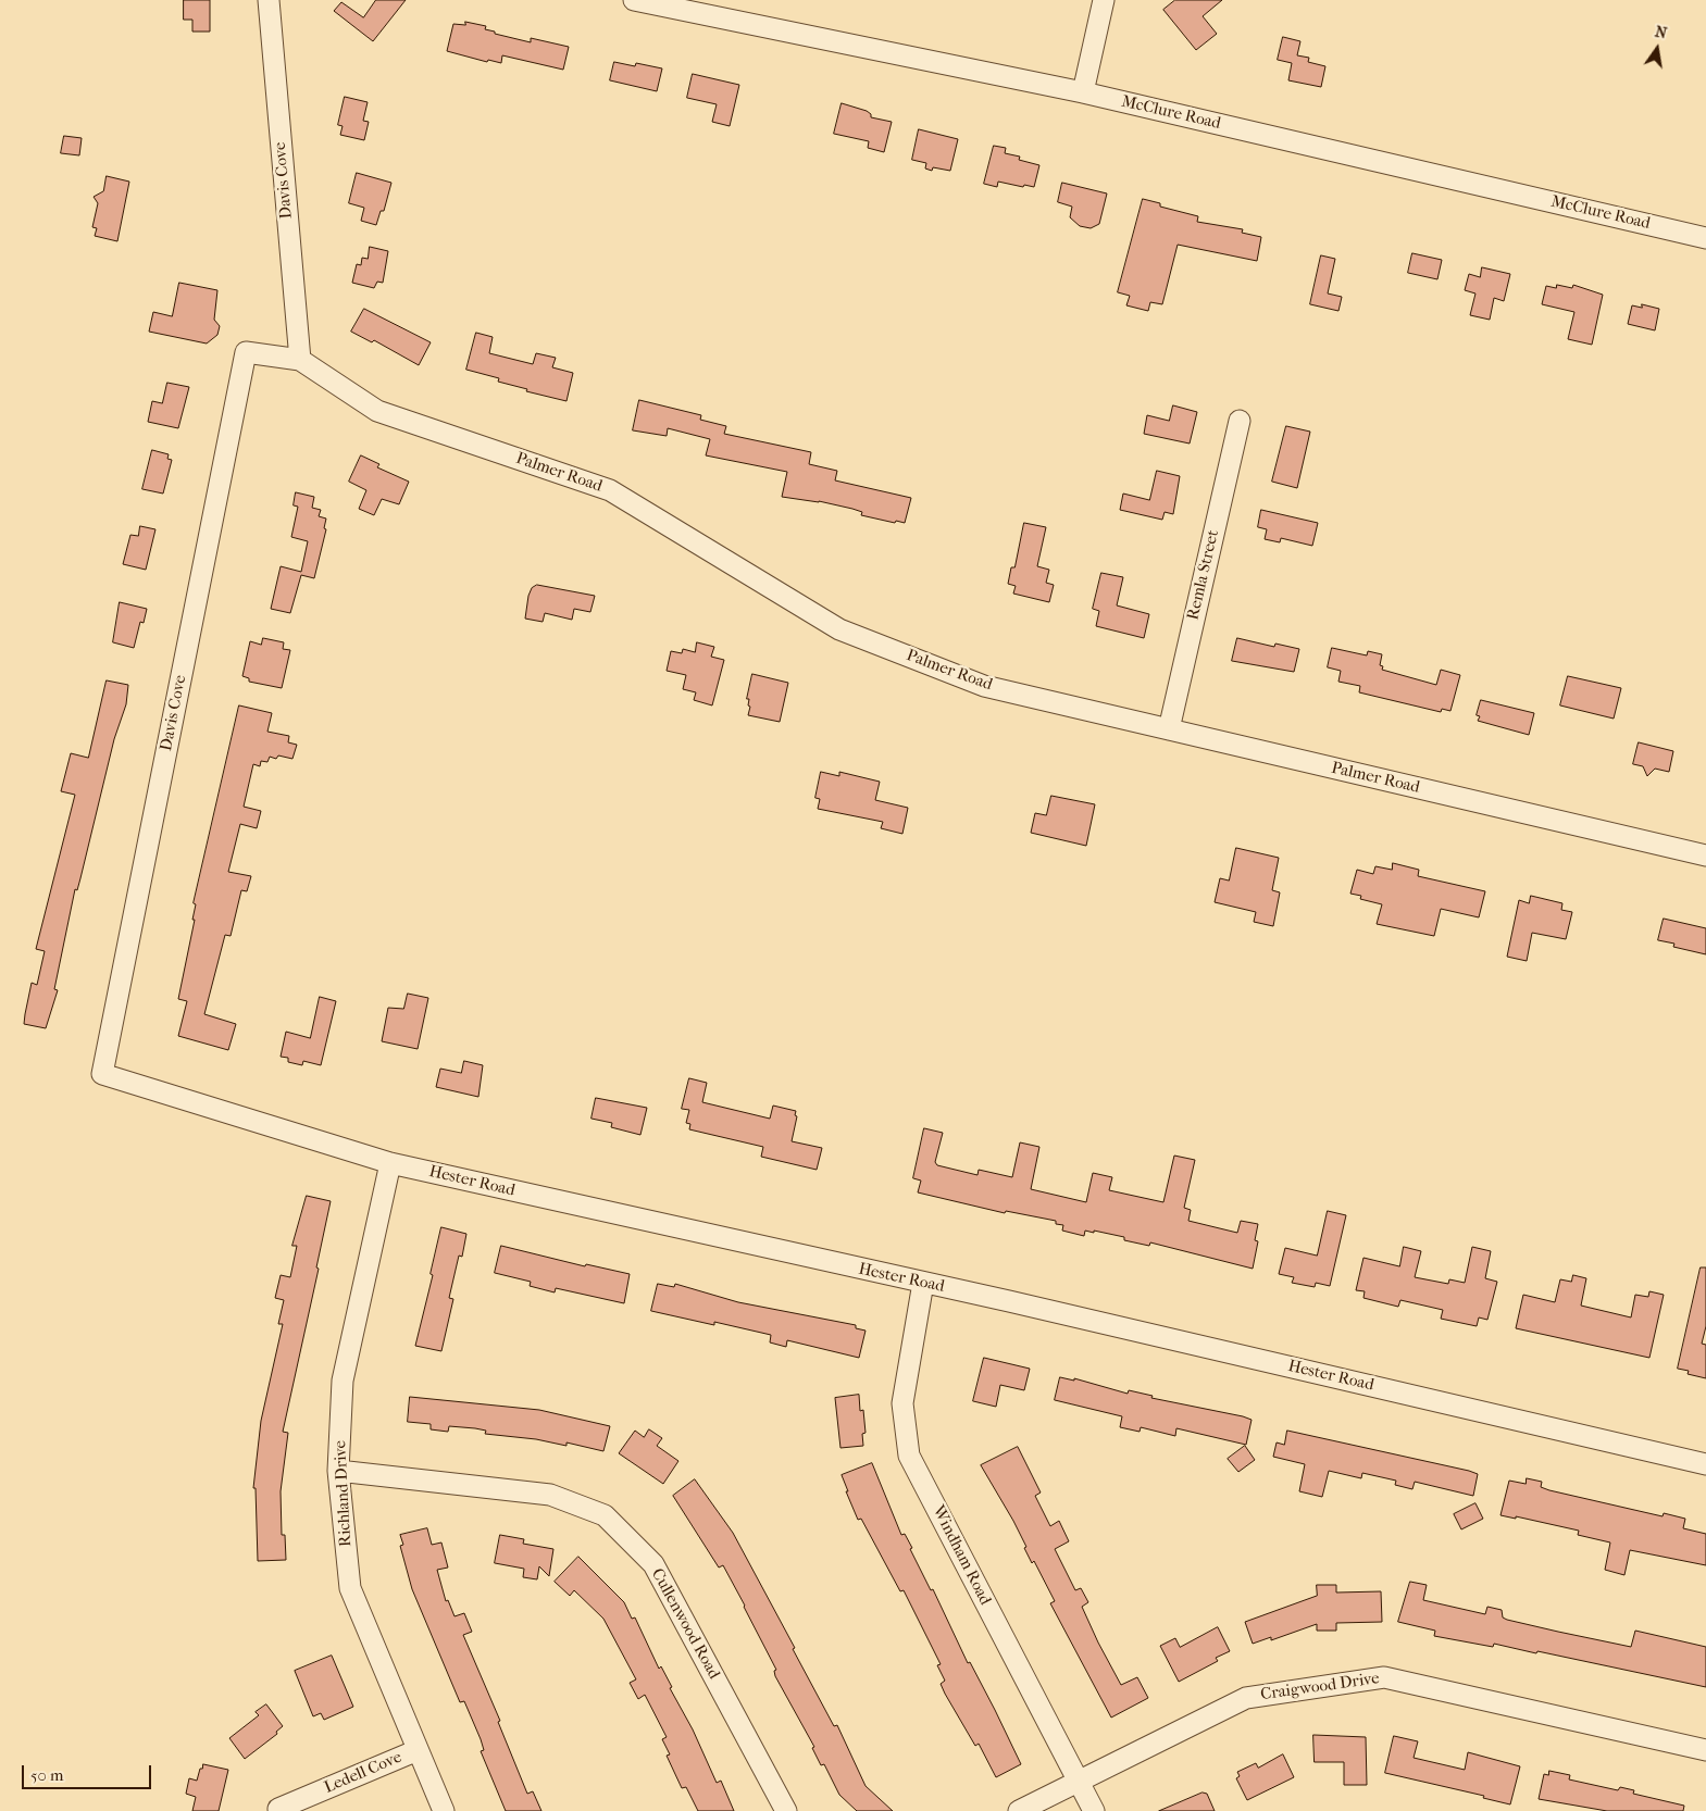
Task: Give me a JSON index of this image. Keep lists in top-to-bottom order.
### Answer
{
  "streets": {
    "street": [
      "McClure Road",
      "Davis Cove",
      "Palmer Road",
      "Remla Street",
      "Hester Road",
      "Richland Drive",
      "Windham Road",
      "Cullenwood Road",
      "Craigwood Drive",
      "Ledell Cove"
    ]
  },
  "crossings": [
    ["Davis Cove", "Palmer Road"],
    ["Davis Cove", "Hester Road"],
    ["Palmer Road", "Remla Street"],
    ["Hester Road", "Richland Drive"],
    ["Hester Road", "Windham Road"],
    ["Richland Drive", "Cullenwood Road"],
    ["Richland Drive", "Ledell Cove"],
    ["Windham Road", "Craigwood Drive"]
  ],
  "scale_bar": "50 m",
  "north": "top"
}
